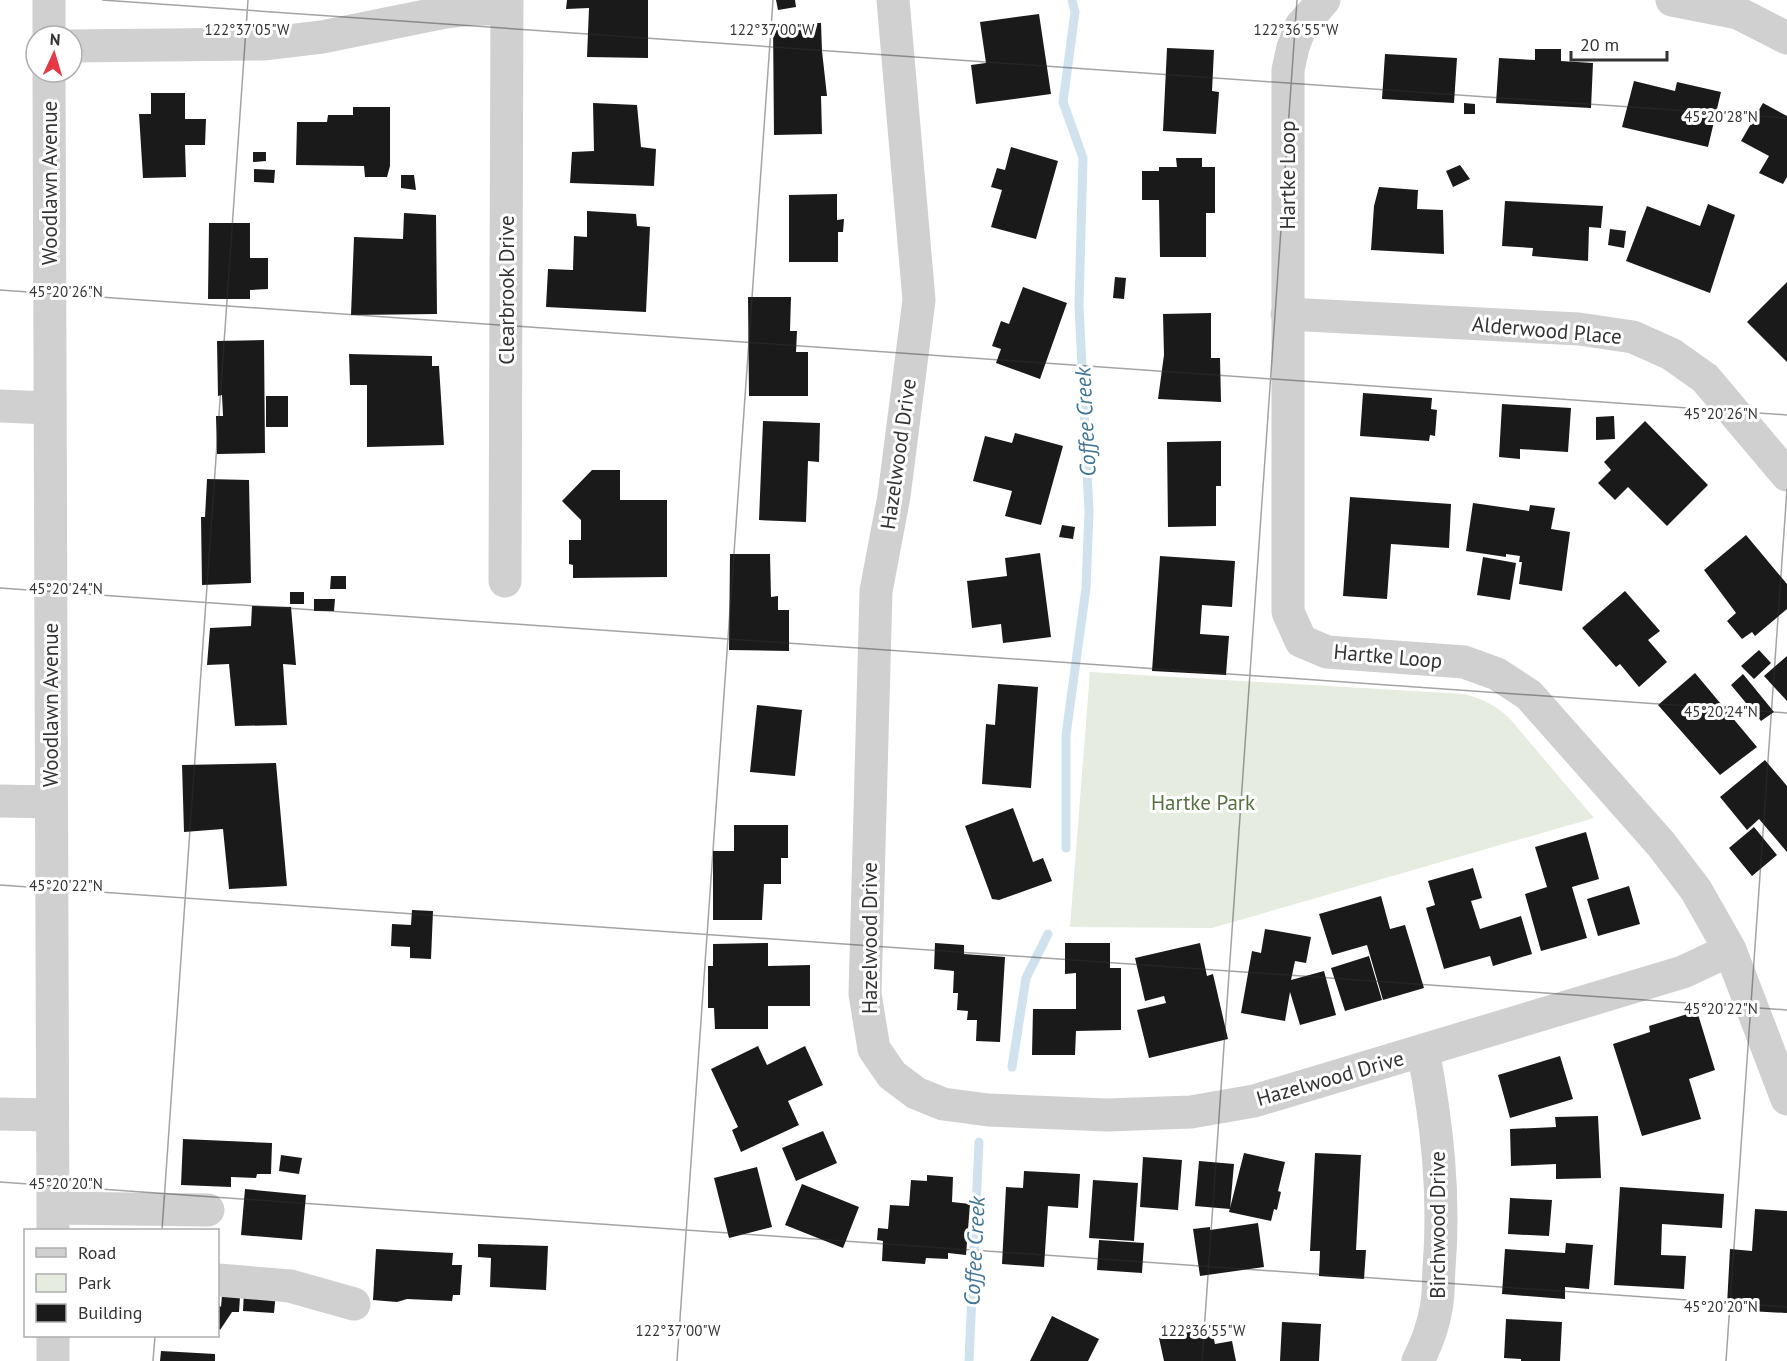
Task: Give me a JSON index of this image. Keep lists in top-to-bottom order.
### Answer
{
  "streets": {
    "street": [
      "Hartke Loop",
      "Woodlawn Avenue",
      "Clearbrook Drive",
      "Alderwood Place",
      "Hazelwood Drive",
      "Birchwood Drive"
    ]
  },
  "crossings": [
    ["Hartke Loop", "Alderwood Place"],
    ["Hartke Loop", "Hazelwood Drive"],
    ["Hazelwood Drive", "Birchwood Drive"]
  ],
  "water": ["Coffee Creek"],
  "parks": ["Hartke Park"],
  "legend": ["Road", "Park", "Building"],
  "scale_bar": "20 m",
  "north": "top",
  "coordinates": [
    "122°37'05\"W",
    "122°37'00\"W",
    "122°36'55\"W",
    "45°20'28\"N",
    "45°20'26\"N",
    "45°20'24\"N",
    "45°20'22\"N",
    "45°20'20\"N"
  ]
}
